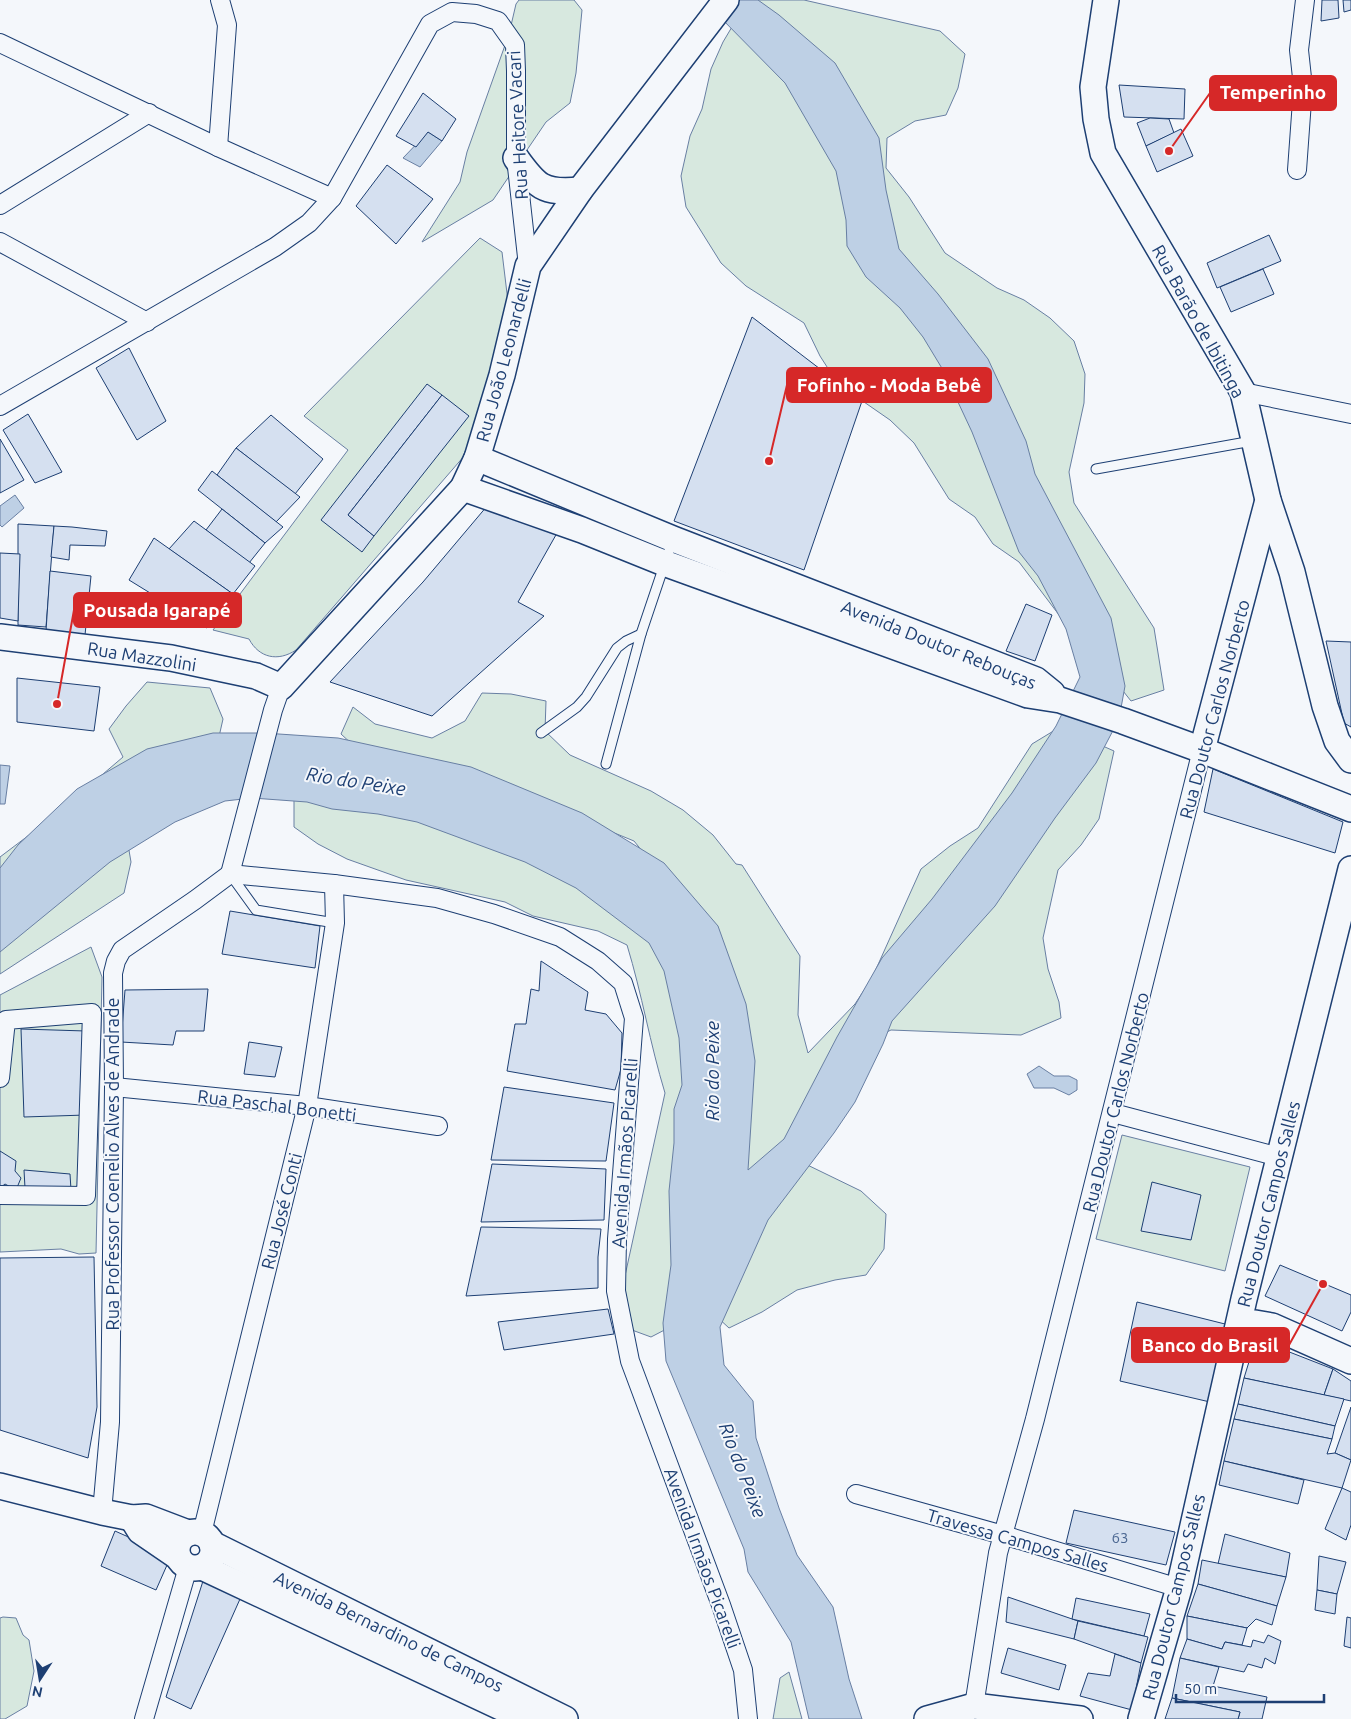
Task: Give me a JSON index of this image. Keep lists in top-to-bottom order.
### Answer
{
  "streets": {
    "street": [
      "Rua Heitore Vacari",
      "Rua Barão de Ibitinga",
      "Rua João Leonardelli",
      "Avenida Doutor Rebouças",
      "Rua Mazzolini",
      "Rua Doutor Carlos Norberto",
      "Rua Paschal Bonetti",
      "Avenida Irmãos Picarelli",
      "Rua Professor Coenelio Alves de Andrade",
      "Rua Doutor Campos Salles",
      "Rua José Conti",
      "Travessa Campos Salles",
      "Avenida Bernardino de Campos"
    ]
  },
  "crossings": [
    ["Rua Heitore Vacari", "Rua João Leonardelli"],
    ["Rua Barão de Ibitinga", "Rua Doutor Carlos Norberto"],
    ["Rua João Leonardelli", "Avenida Doutor Rebouças"],
    ["Rua João Leonardelli", "Rua Mazzolini"],
    ["Avenida Doutor Rebouças", "Rua Doutor Carlos Norberto"],
    ["Rua Doutor Carlos Norberto", "Travessa Campos Salles"],
    ["Rua Paschal Bonetti", "Rua Professor Coenelio Alves de Andrade"],
    ["Rua Paschal Bonetti", "Rua José Conti"],
    ["Avenida Irmãos Picarelli", "Rua Professor Coenelio Alves de Andrade"],
    ["Avenida Irmãos Picarelli", "Rua José Conti"],
    ["Rua Professor Coenelio Alves de Andrade", "Avenida Bernardino de Campos"],
    ["Rua Doutor Campos Salles", "Travessa Campos Salles"],
    ["Rua José Conti", "Avenida Bernardino de Campos"]
  ],
  "water": ["Rio do Peixe"],
  "places": [
    "Temperinho",
    "Fofinho - Moda Bebê",
    "Pousada Igarapé",
    "Banco do Brasil"
  ],
  "house_numbers": ["63"],
  "scale_bar": "50 m",
  "north": "bottom"
}
